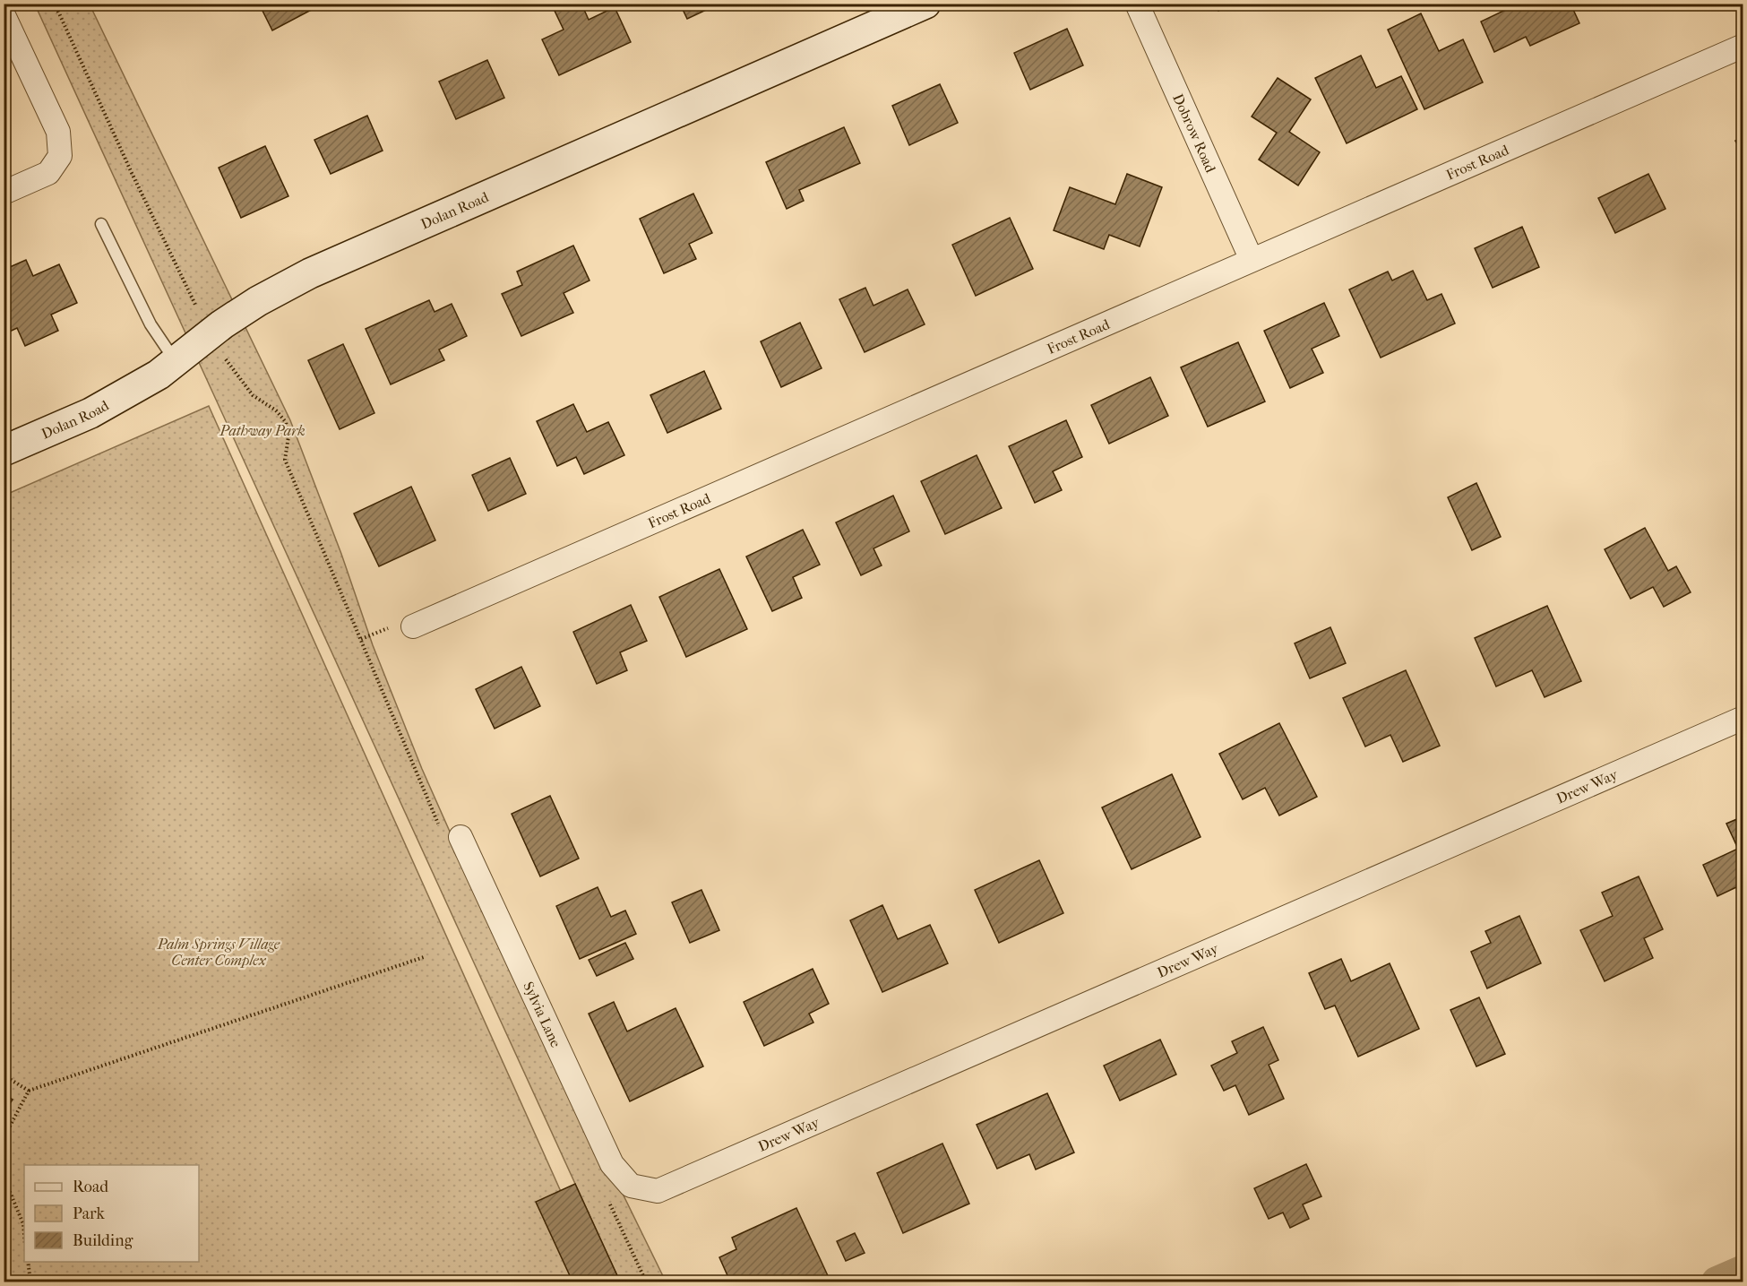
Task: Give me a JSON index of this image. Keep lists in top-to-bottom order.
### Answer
{
  "streets": {
    "street": [
      "Dobrow Road",
      "Frost Road",
      "Dolan Road",
      "Drew Way",
      "Sylvia Lane"
    ]
  },
  "crossings": [
    ["Dobrow Road", "Frost Road"],
    ["Drew Way", "Sylvia Lane"]
  ],
  "parks": ["Pathway Park", "Palm Springs Village Center Complex"],
  "legend": ["Road", "Park", "Building"]
}
